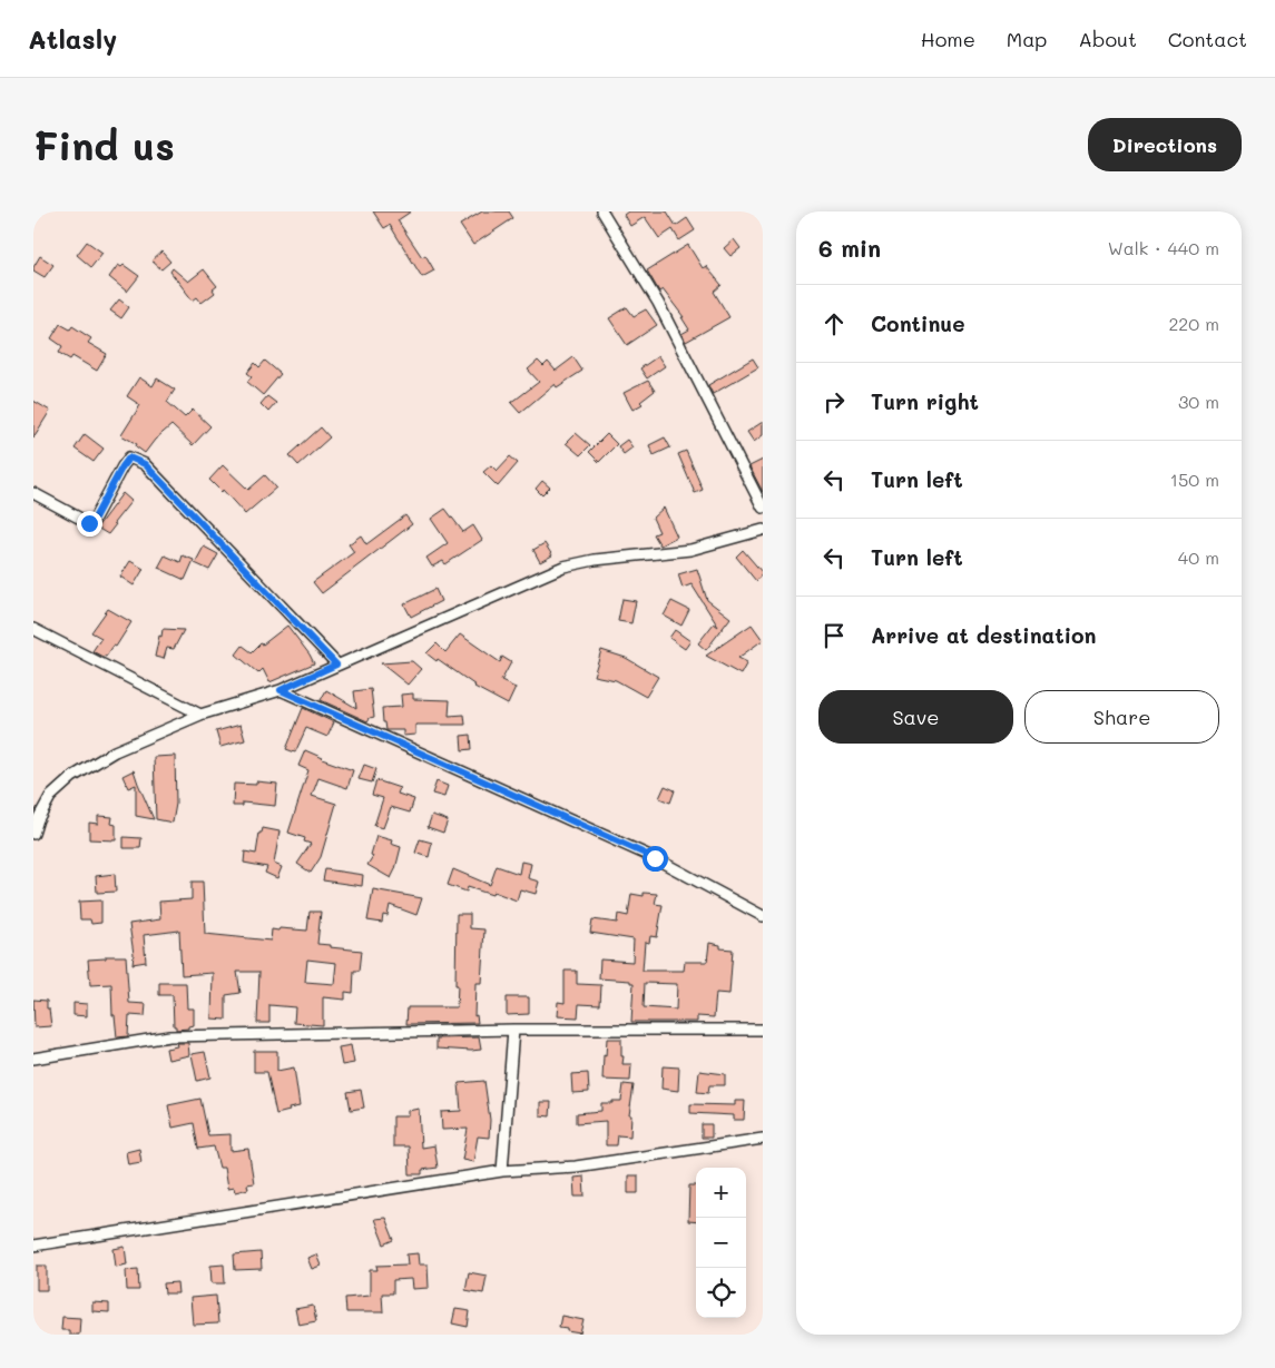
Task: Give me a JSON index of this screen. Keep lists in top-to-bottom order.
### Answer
{
  "page": {
    "header": "Atlasly",
    "nav": [
      "Home",
      "Map",
      "About",
      "Contact"
    ],
    "buttons": [
      "Directions",
      ["Save", "Share"]
    ],
    "title": "Find us",
    "heading": ["6 min", "Walk · 440 m"],
    "list": [
      ["Continue", "220 m"],
      ["Turn right", "30 m"],
      ["Turn left", "150 m"],
      ["Turn left", "40 m"],
      "Arrive at destination"
    ],
    "map_buttons": ["+", "−"]
  }
}
